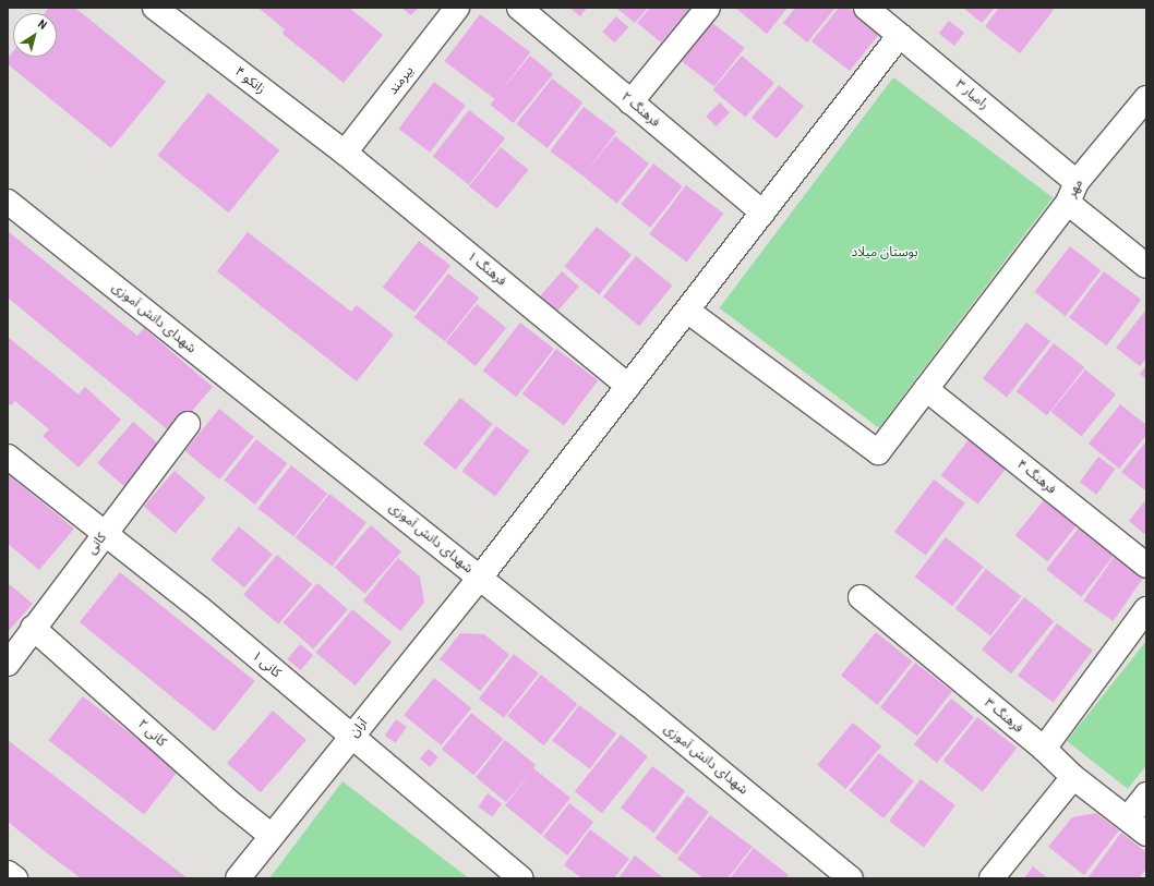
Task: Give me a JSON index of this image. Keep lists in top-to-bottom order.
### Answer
{
  "streets": {
    "street": [
      "زانکو ۴",
      "بیرمند",
      "رامیار ۳",
      "فرهنگ ۲",
      "مهر",
      "فرهنگ ۱",
      "شهدای دانش آموزی",
      "فرهنگ ۴",
      "کانی",
      "کانی ۱",
      "فرهنگ ۳",
      "آران",
      "کانی ۲"
    ]
  },
  "crossings": [
    ["زانکو ۴", "بیرمند"],
    ["زانکو ۴", "فرهنگ ۱"],
    ["بیرمند", "فرهنگ ۱"],
    ["رامیار ۳", "مهر"],
    ["رامیار ۳", "آران"],
    ["فرهنگ ۲", "آران"],
    ["فرهنگ ۱", "آران"],
    ["شهدای دانش آموزی", "آران"],
    ["کانی", "کانی ۱"],
    ["کانی", "کانی ۲"],
    ["کانی ۱", "آران"],
    ["آران", "کانی ۲"]
  ],
  "parks": ["بوستان میلاد"],
  "north": "top right"
}
